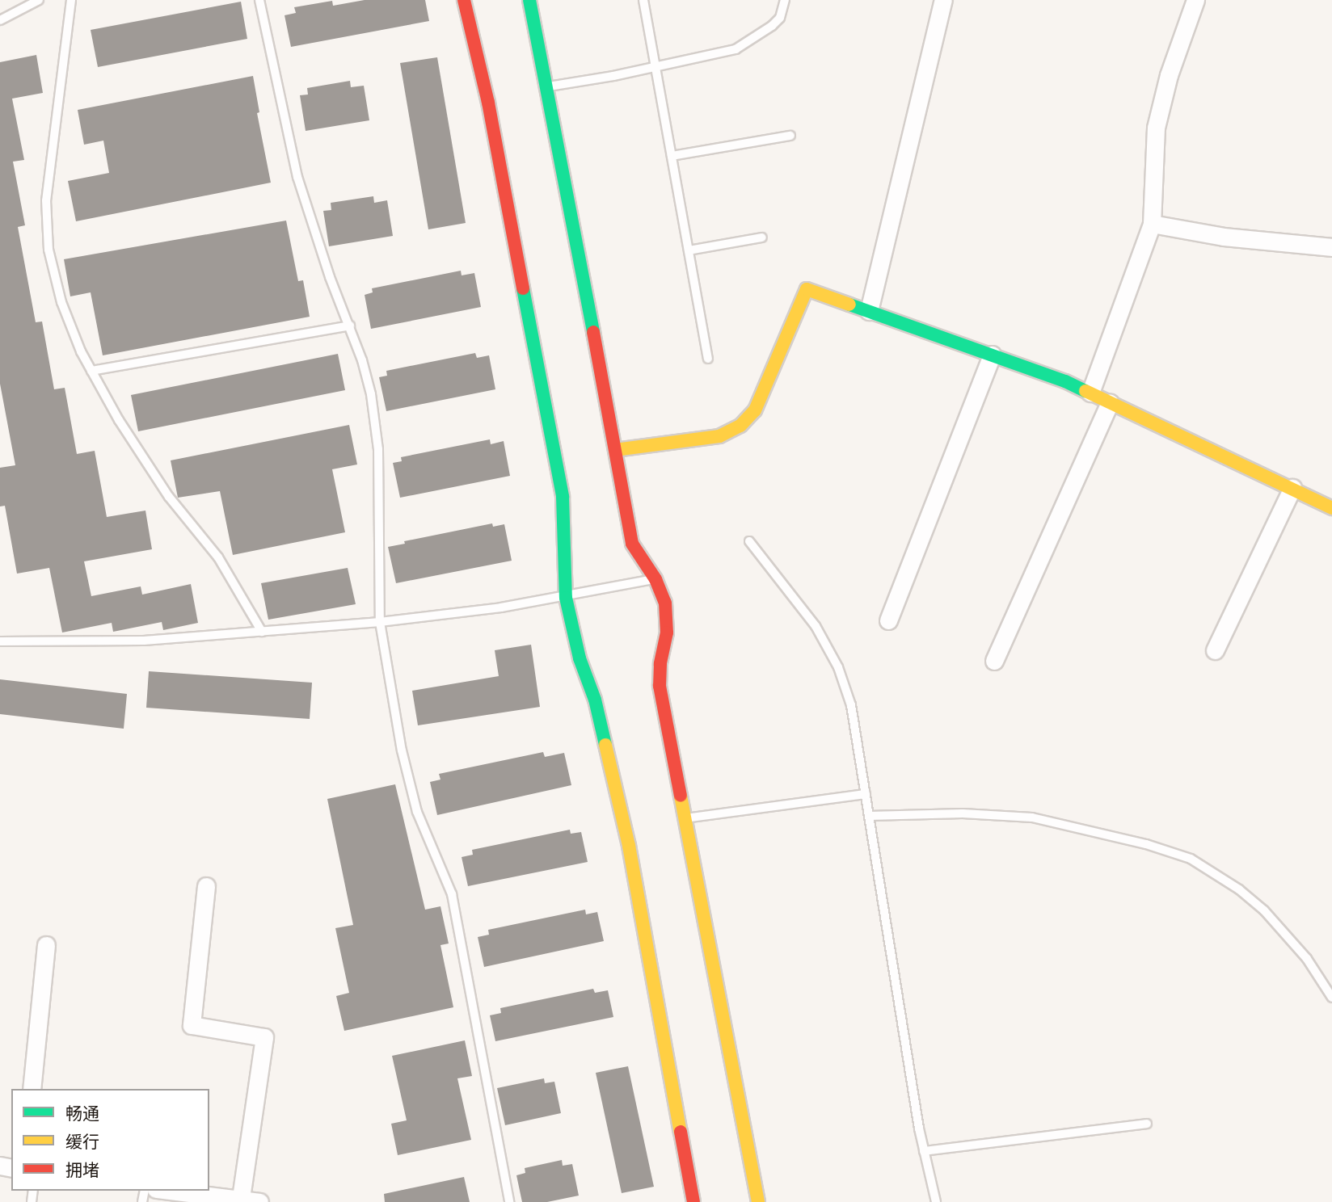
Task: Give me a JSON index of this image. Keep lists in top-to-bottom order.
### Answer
{
  "legend": ["畅通", "缓行", "拥堵"]
}
